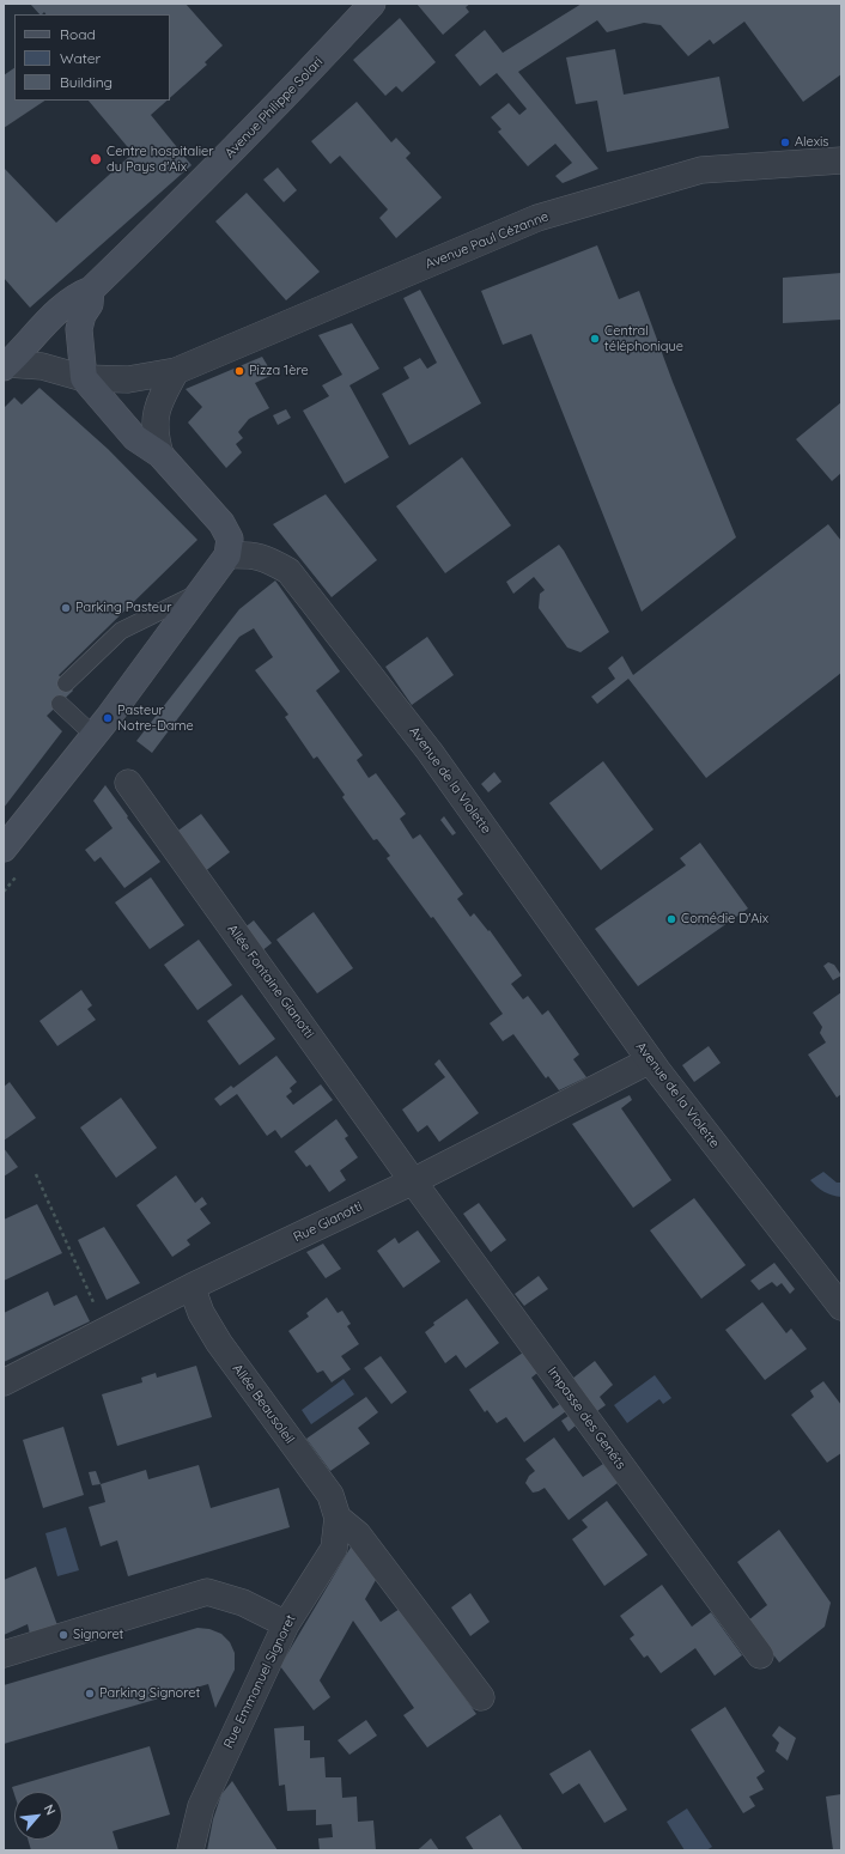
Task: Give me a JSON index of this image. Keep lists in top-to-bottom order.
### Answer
{
  "streets": {
    "main road": ["Avenue Philippe Solari"],
    "street": [
      "Avenue Paul Cézanne",
      "Avenue de la Violette",
      "Allée Fontaine Gianotti",
      "Rue Gianotti",
      "Allée Beausoleil",
      "Impasse des Genêts",
      "Rue Emmanuel Signoret"
    ]
  },
  "crossings": [
    ["Avenue Philippe Solari", "Avenue Paul Cézanne"],
    ["Avenue de la Violette", "Rue Gianotti"],
    ["Allée Fontaine Gianotti", "Rue Gianotti"],
    ["Allée Fontaine Gianotti", "Impasse des Genêts"],
    ["Rue Gianotti", "Allée Beausoleil"],
    ["Rue Gianotti", "Impasse des Genêts"],
    ["Allée Beausoleil", "Rue Emmanuel Signoret"]
  ],
  "places": [
    "Alexis",
    "Centre hospitalier du Pays d'Aix",
    "Central téléphonique",
    "Pizza 1ère",
    "Parking Pasteur",
    "Pasteur Notre-Dame",
    "Comédie D'Aix",
    "Signoret",
    "Parking Signoret"
  ],
  "legend": ["Road", "Water", "Building"],
  "north": "top right"
}
